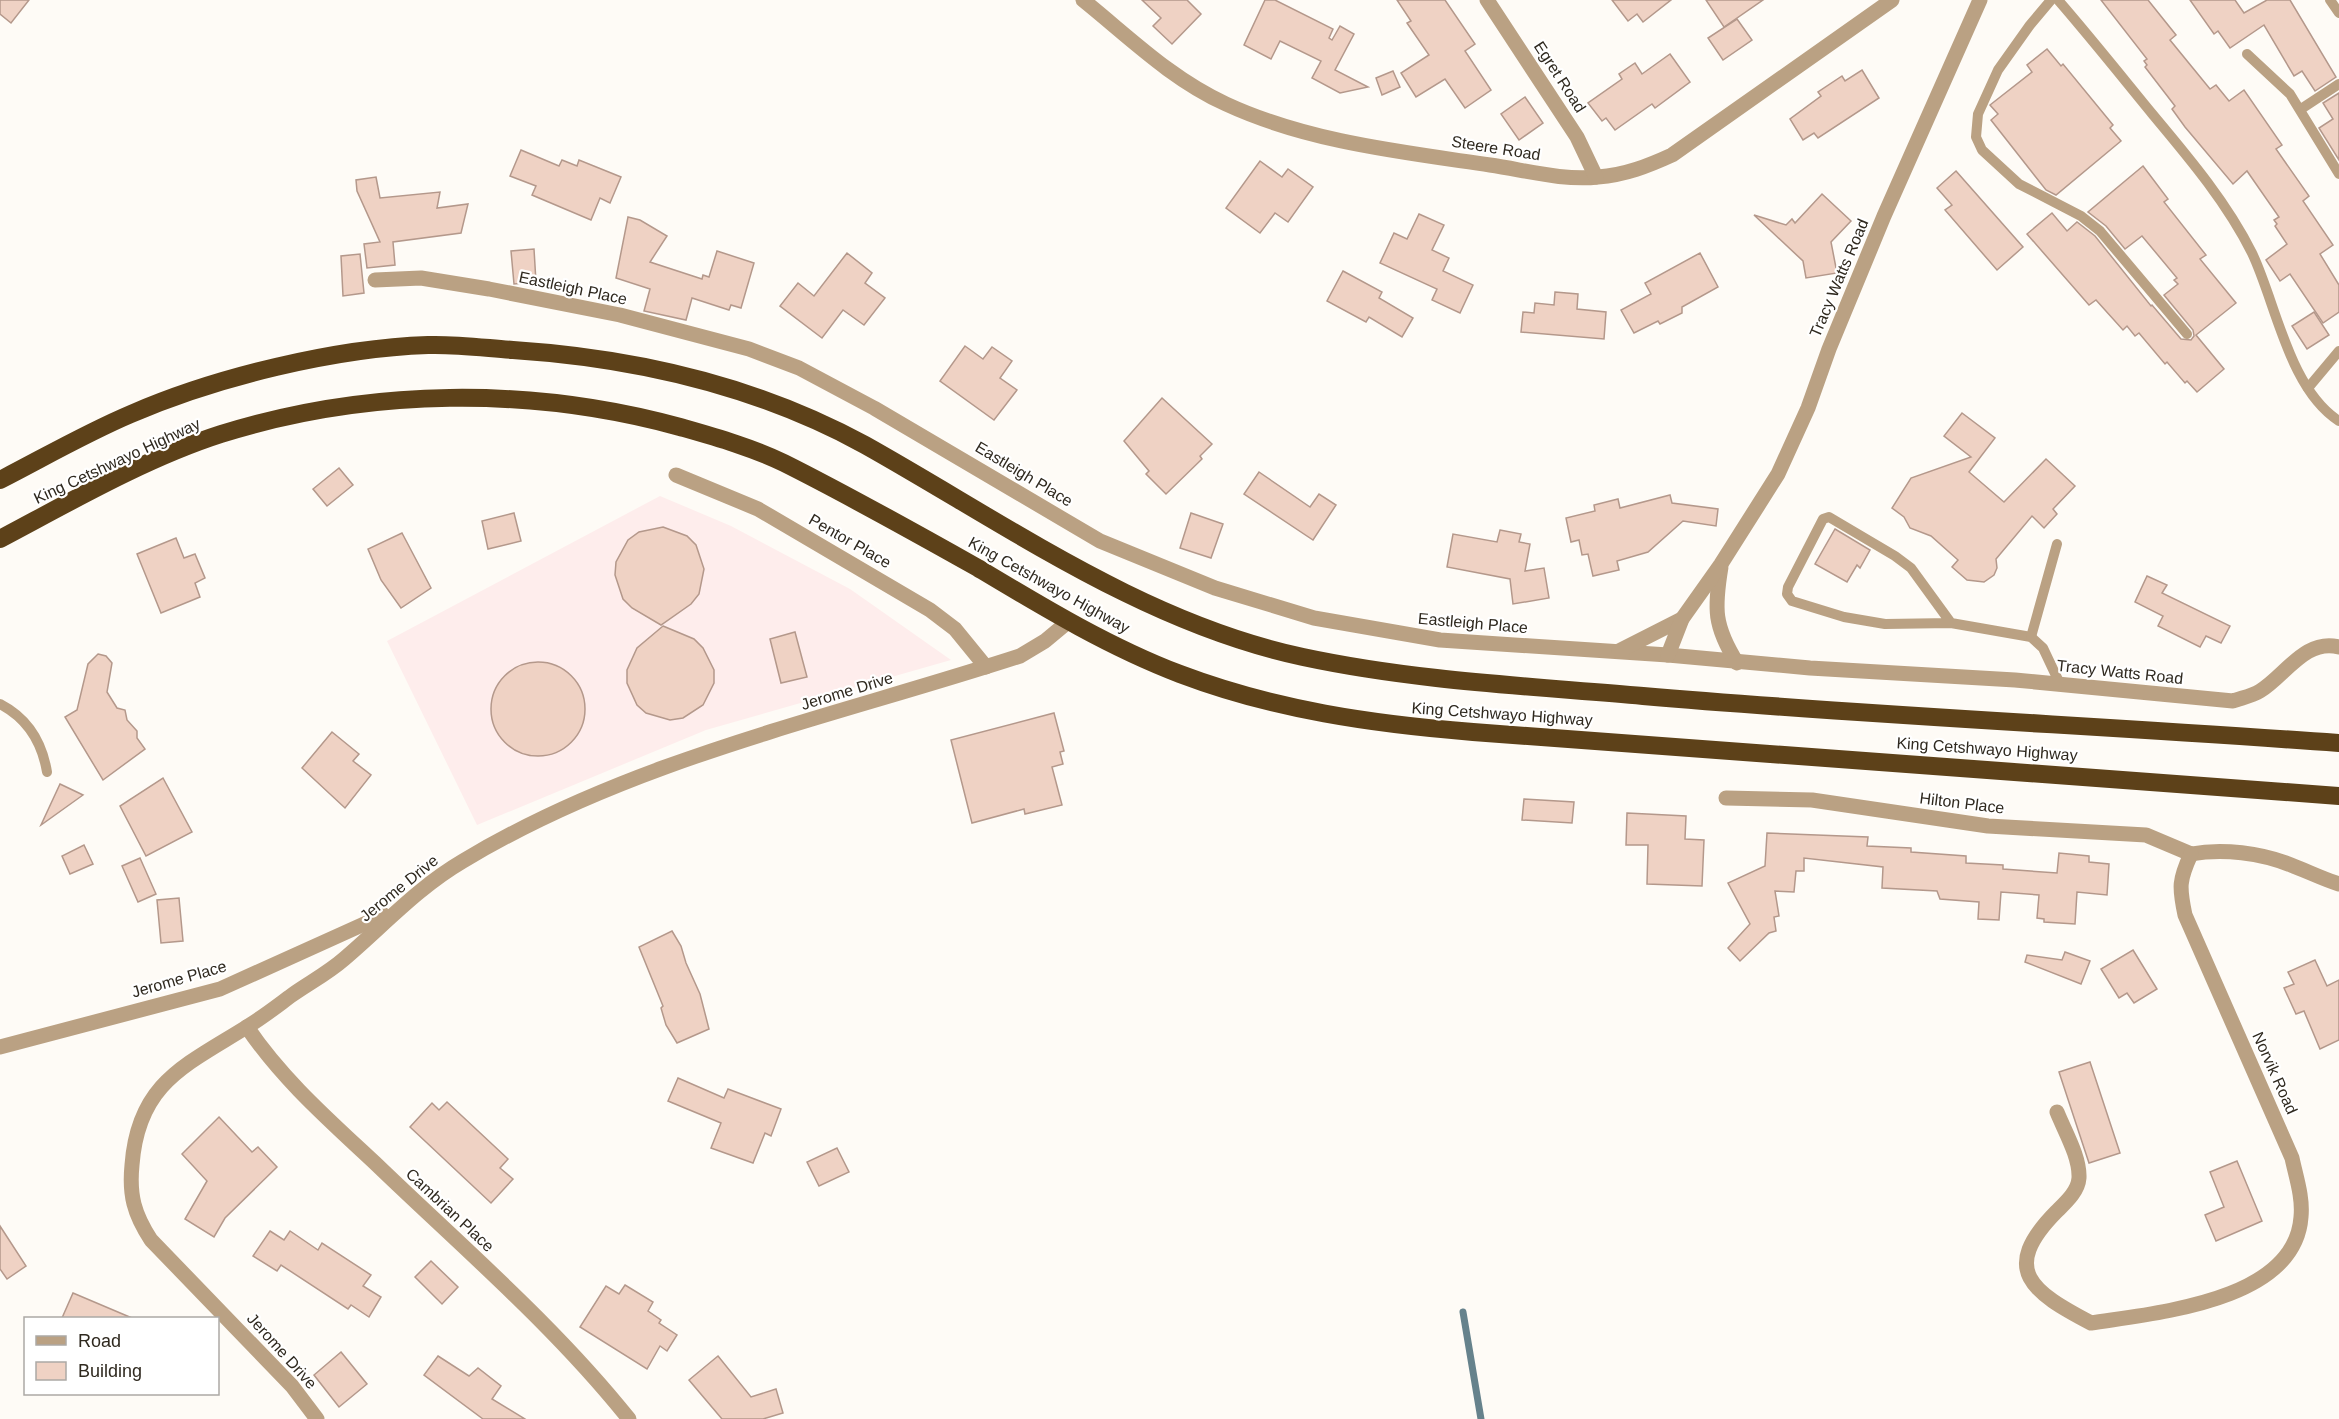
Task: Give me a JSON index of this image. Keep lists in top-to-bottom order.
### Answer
{
  "streets": {
    "highway": ["King Cetshwayo Highway"],
    "street": [
      "Egret Road",
      "Steere Road",
      "Tracy Watts Road",
      "Eastleigh Place",
      "Pentor Place",
      "Jerome Drive",
      "Hilton Place",
      "Jerome Place",
      "Norvik Road",
      "Cambrian Place"
    ]
  },
  "crossings": [
    ["Egret Road", "Steere Road"],
    ["Tracy Watts Road", "Eastleigh Place"],
    ["King Cetshwayo Highway", "Jerome Drive"],
    ["Pentor Place", "Jerome Drive"],
    ["Jerome Drive", "Jerome Place"],
    ["Jerome Drive", "Cambrian Place"],
    ["Hilton Place", "Norvik Road"]
  ],
  "legend": ["Road", "Building"]
}
